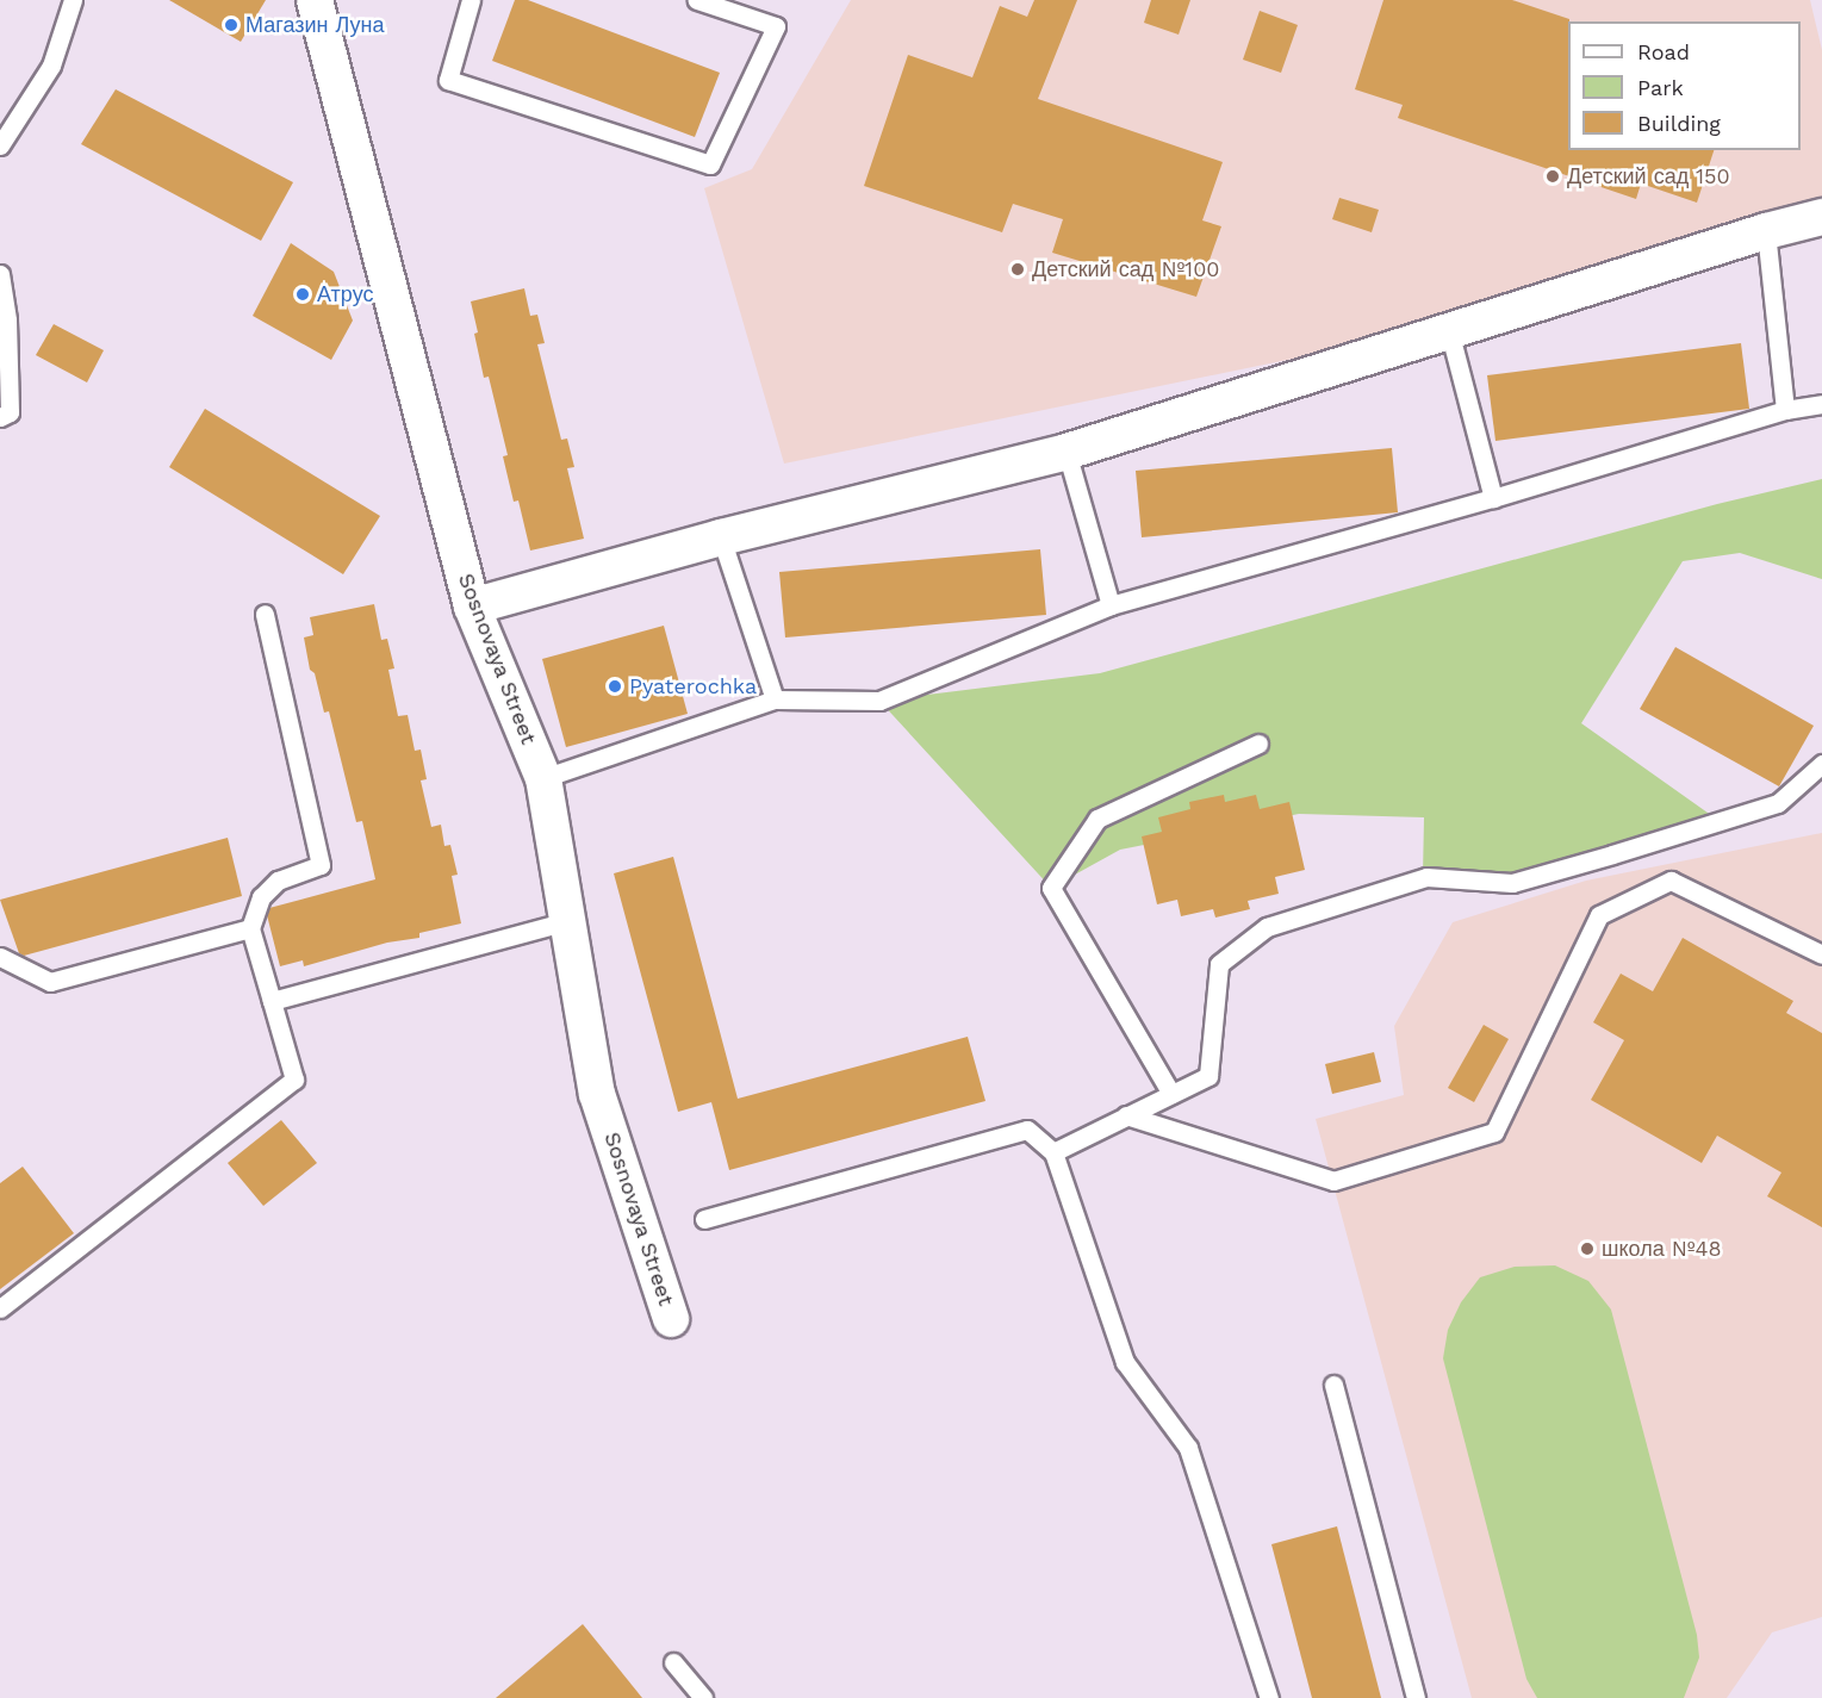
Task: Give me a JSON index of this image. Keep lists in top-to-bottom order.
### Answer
{
  "streets": {
    "street": ["Sosnovaya Street"]
  },
  "places": [
    "Магазин Луна",
    "Детский сад 150",
    "Детский сад №100",
    "Атрус",
    "Pyaterochka",
    "школа №48"
  ],
  "legend": ["Road", "Park", "Building"]
}
